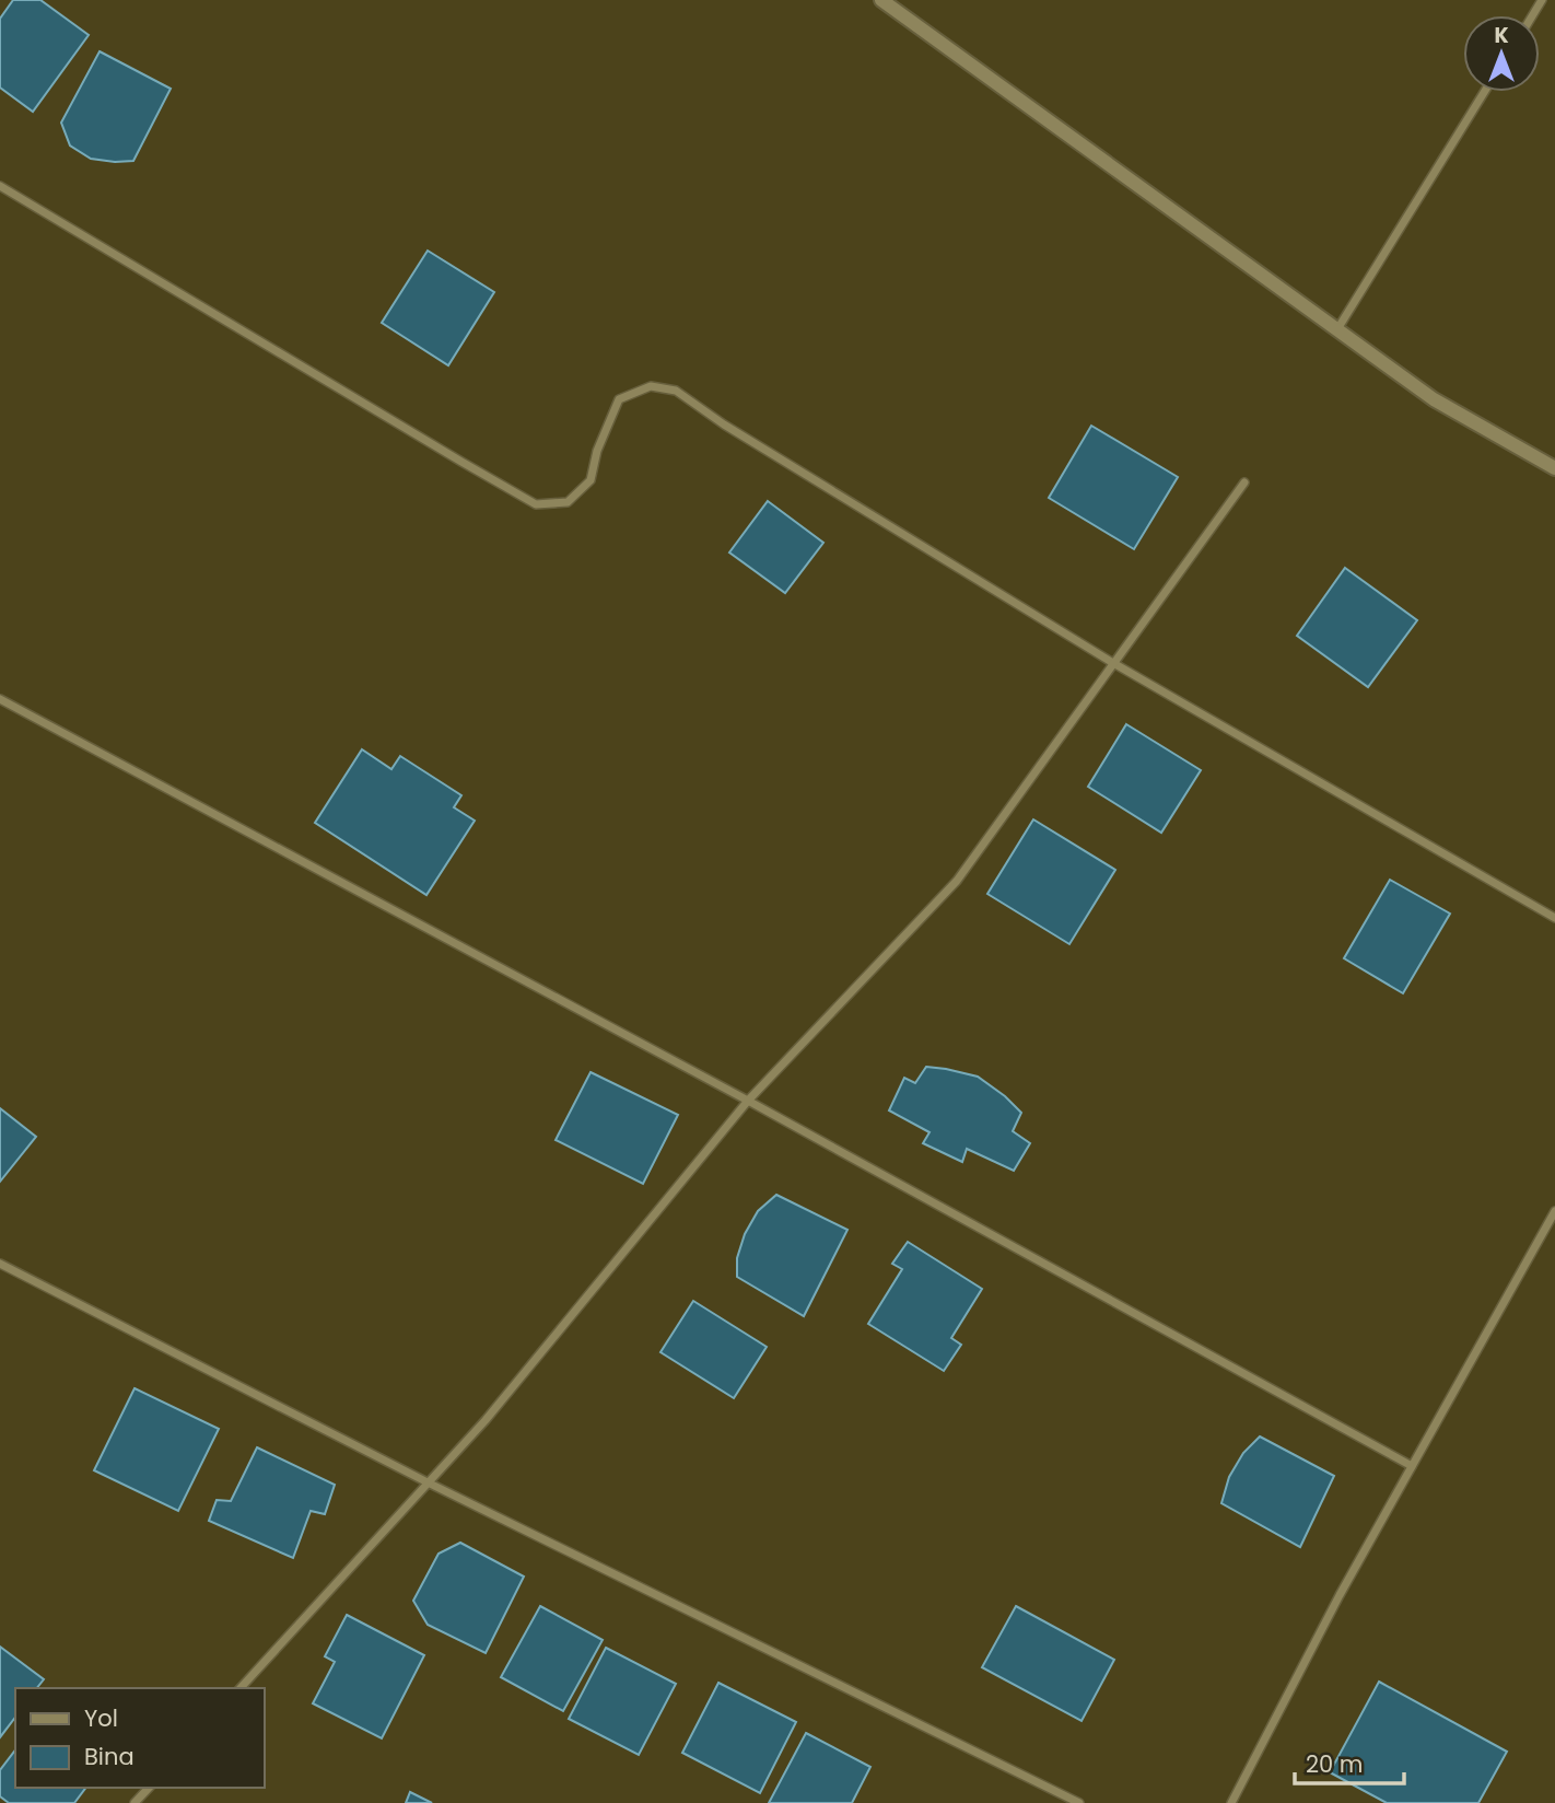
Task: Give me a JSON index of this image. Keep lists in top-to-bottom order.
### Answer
{
  "legend": ["Yol", "Bina"],
  "scale_bar": "20 m",
  "north": "top"
}
